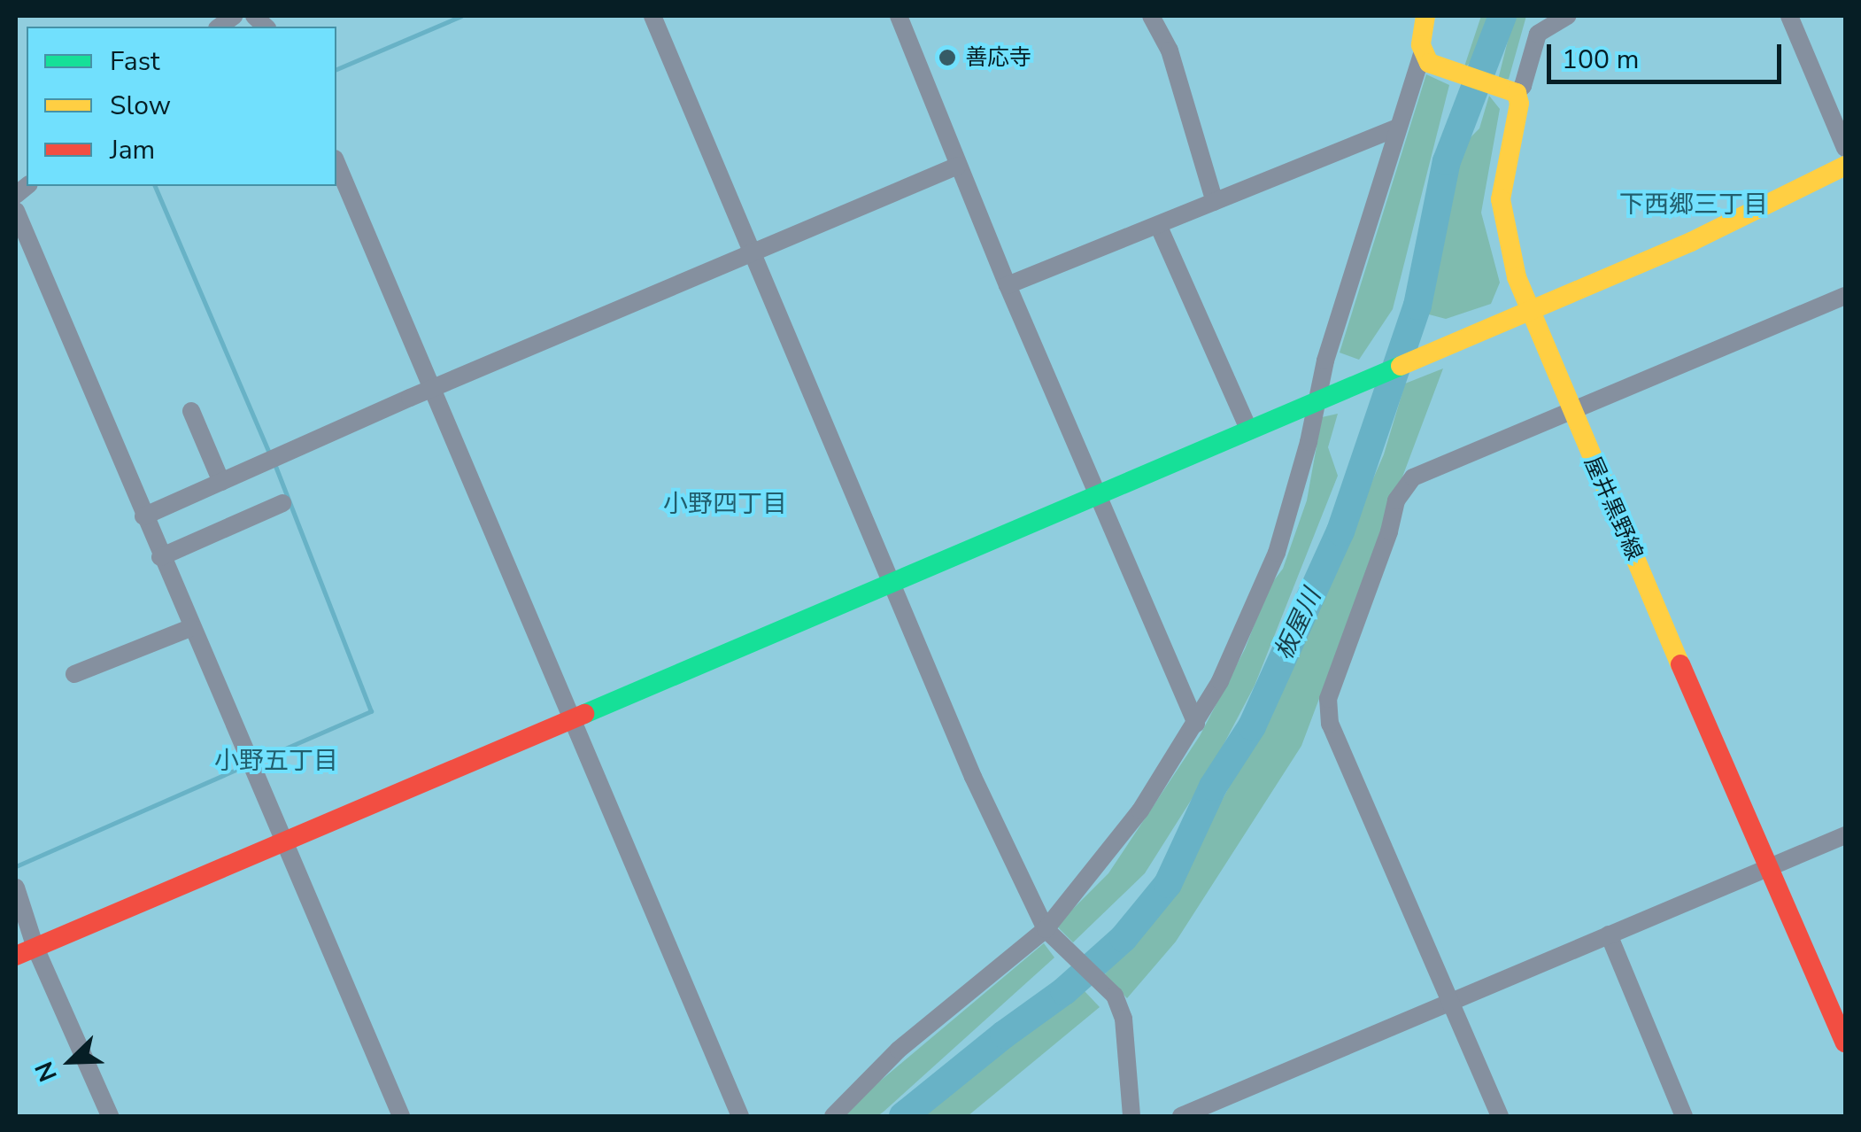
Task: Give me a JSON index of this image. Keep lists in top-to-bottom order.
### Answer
{
  "streets": {
    "street": ["屋井黒野線"]
  },
  "districts": ["下西郷三丁目", "小野四丁目", "小野五丁目"],
  "water": ["板屋川"],
  "places": ["善応寺"],
  "legend": ["Fast", "Slow", "Jam"],
  "scale_bar": "100 m",
  "north": "bottom left"
}
